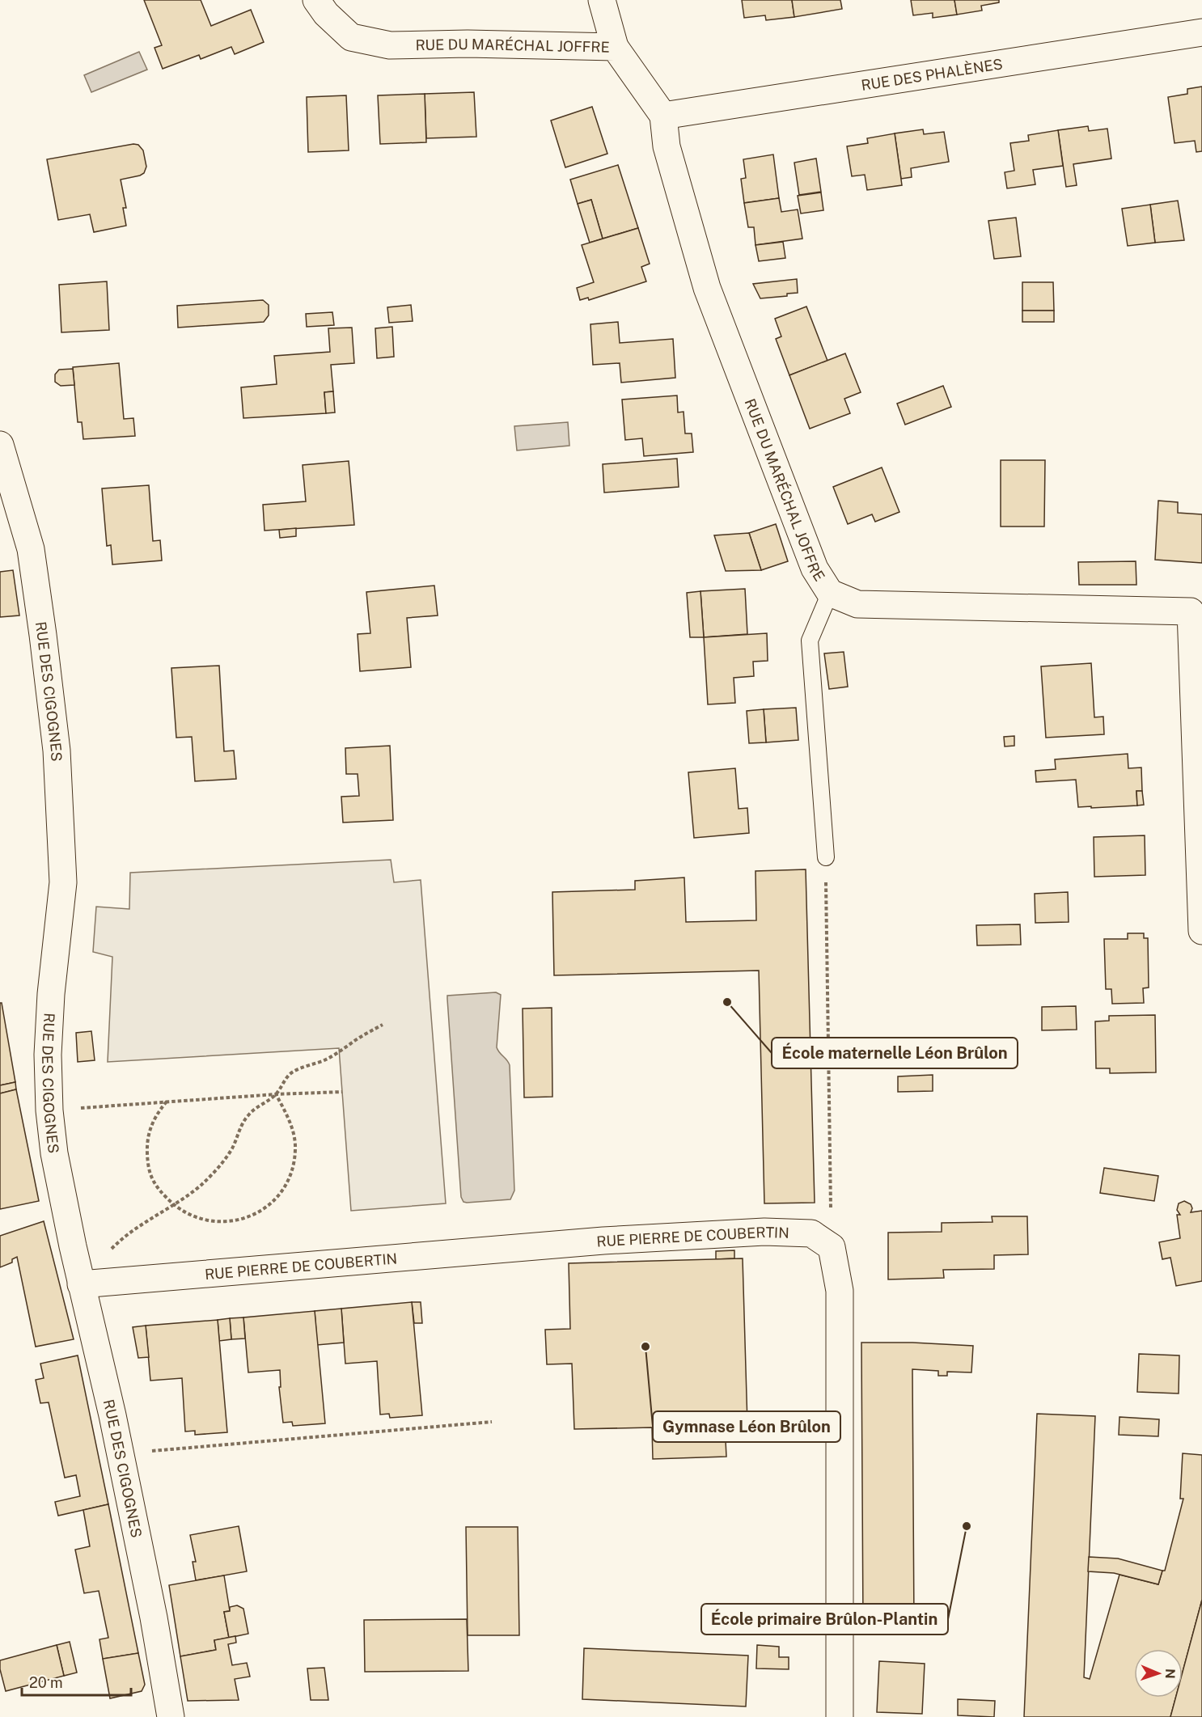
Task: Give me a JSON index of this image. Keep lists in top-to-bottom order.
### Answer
{
  "streets": {
    "street": [
      "RUE DU MARÉCHAL JOFFRE",
      "RUE DES PHALÈNES",
      "RUE DES CIGOGNES",
      "RUE PIERRE DE COUBERTIN"
    ]
  },
  "crossings": [
    ["RUE DU MARÉCHAL JOFFRE", "RUE DES PHALÈNES"],
    ["RUE DES CIGOGNES", "RUE PIERRE DE COUBERTIN"]
  ],
  "places": ["École maternelle Léon Brûlon", "Gymnase Léon Brûlon", "École primaire Brûlon-Plantin"],
  "scale_bar": "20 m",
  "north": "right"
}
